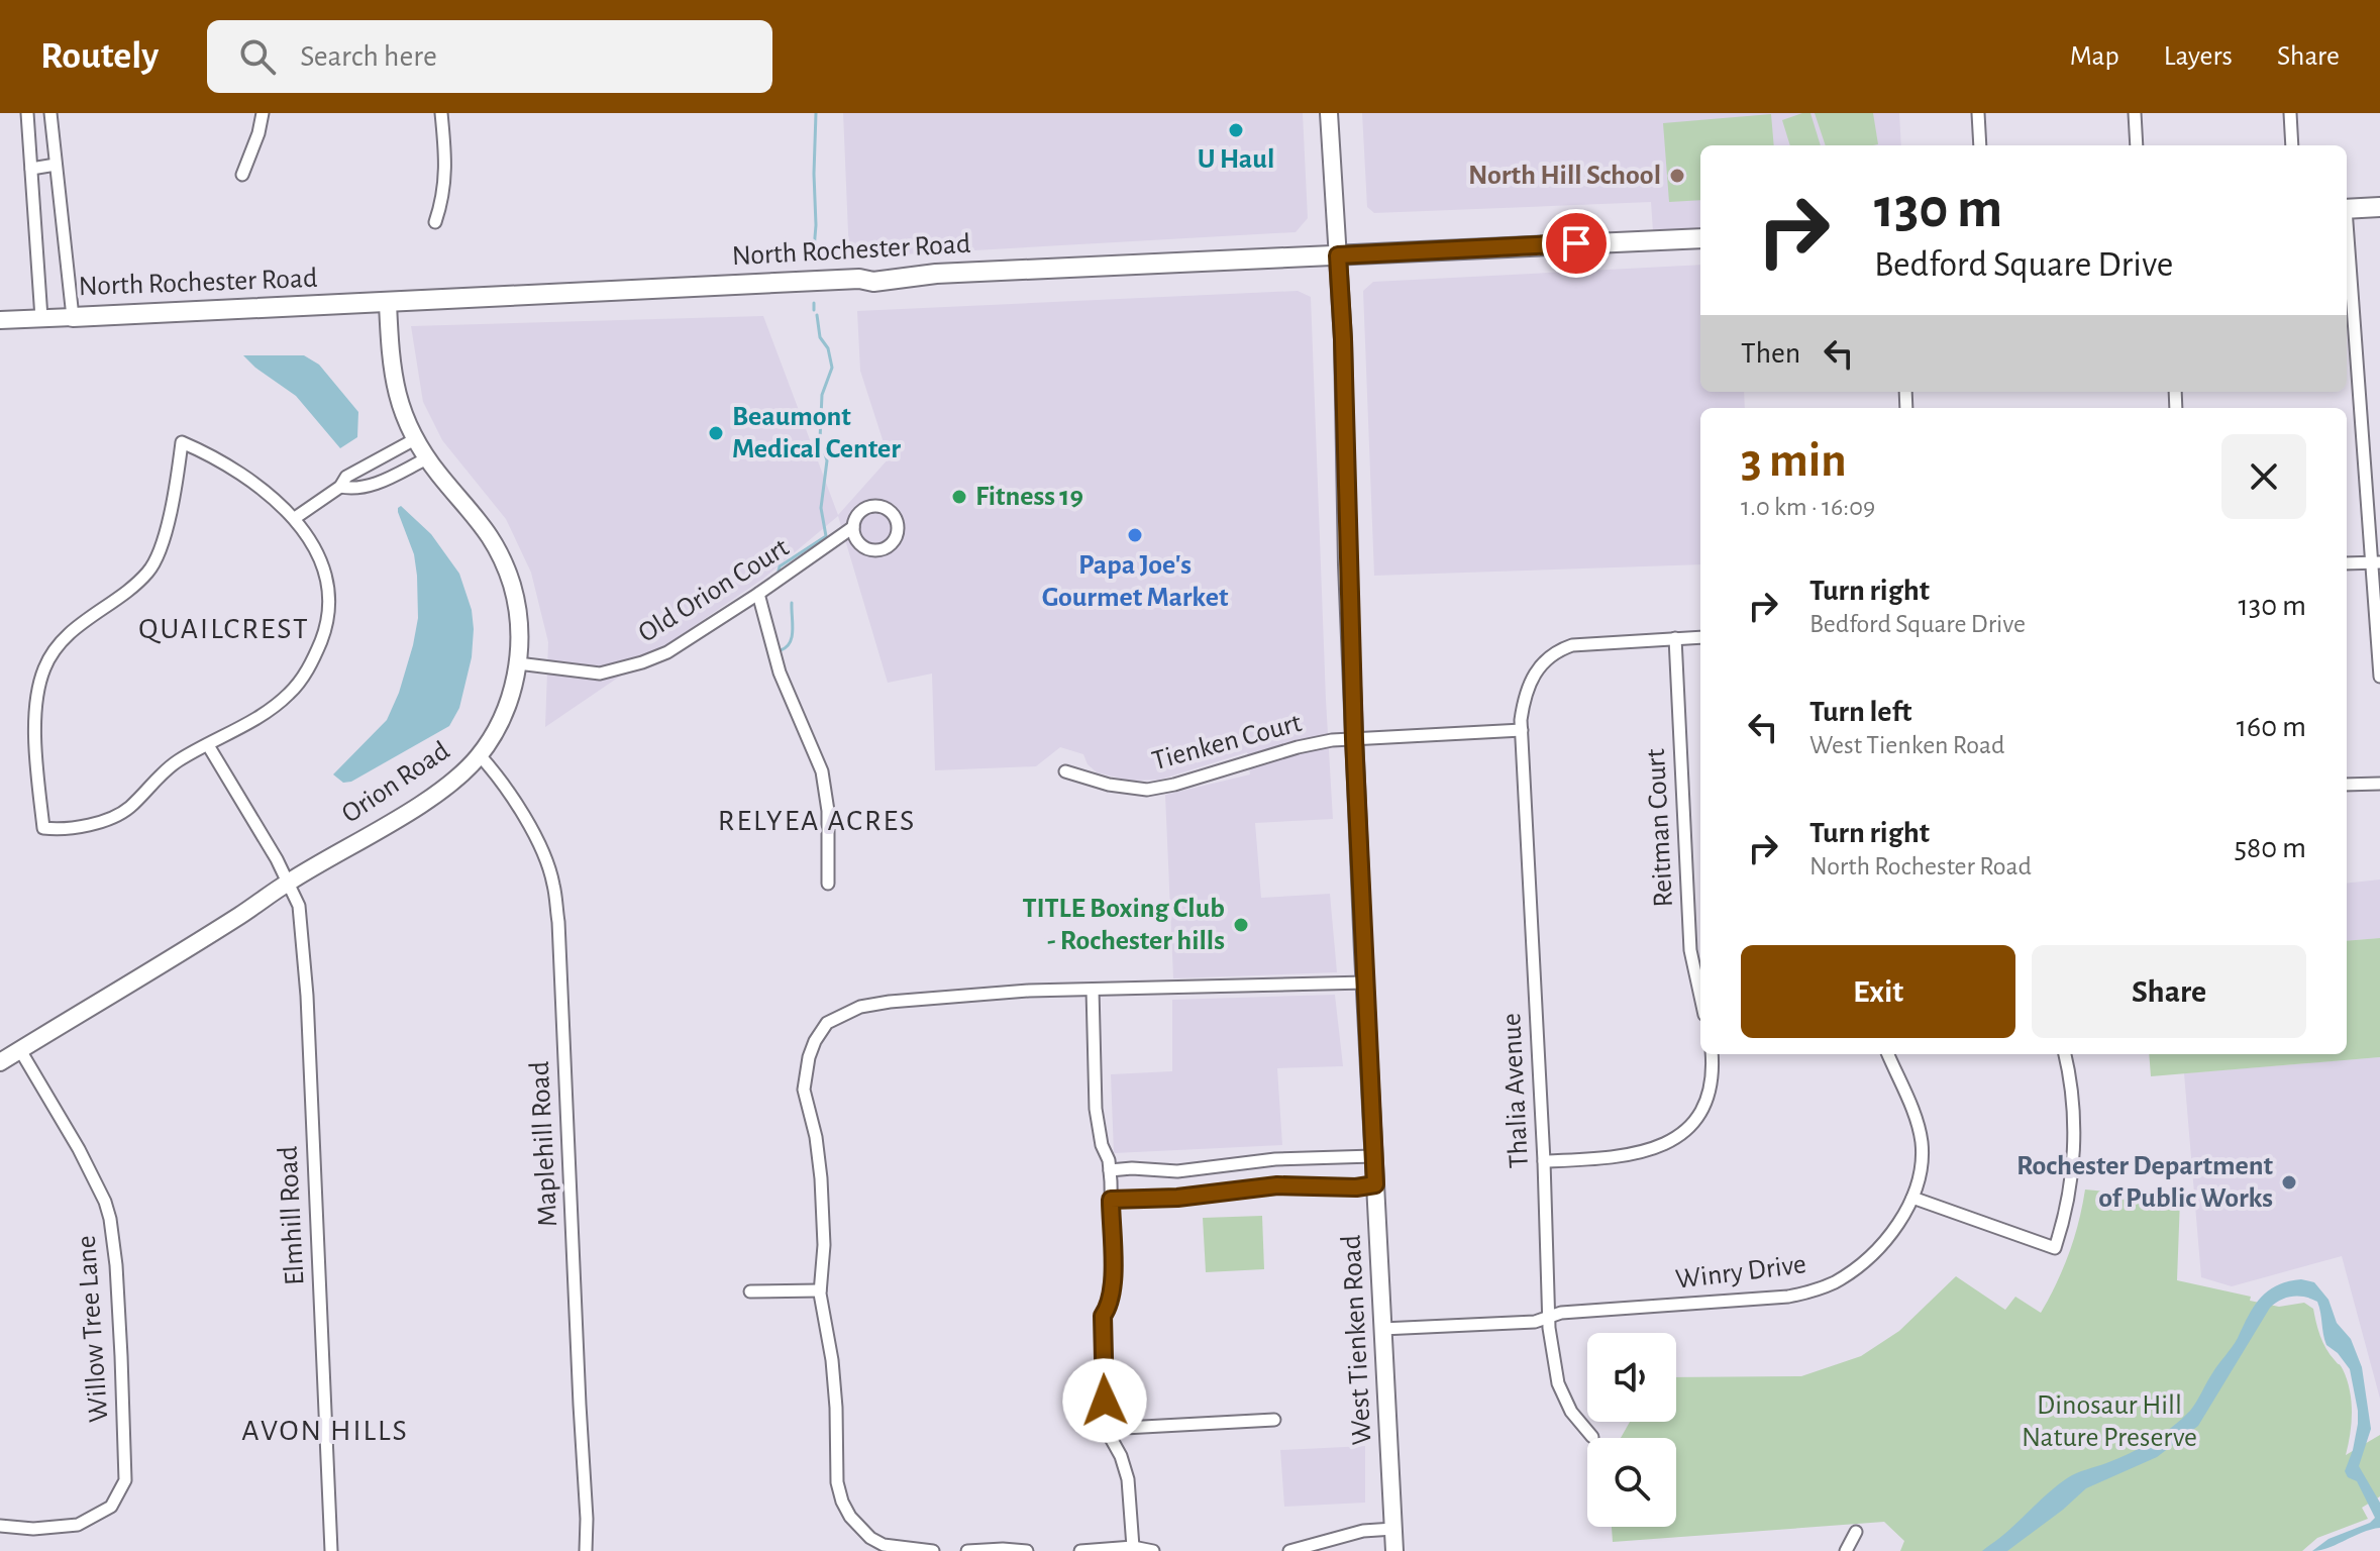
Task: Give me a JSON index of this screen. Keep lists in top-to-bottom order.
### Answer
{
  "streets": {
    "main road": ["North Rochester Road", "Orion Road", "West Tienken Road"],
    "street": [
      "Old Orion Court",
      "Tienken Court",
      "Reitman Court",
      "Thalia Avenue",
      "Maplehill Road",
      "Elmhill Road",
      "Winry Drive",
      "Willow Tree Lane"
    ]
  },
  "crossings": [
    ["North Rochester Road", "Orion Road"],
    ["North Rochester Road", "West Tienken Road"],
    ["Old Orion Court", "Orion Road"],
    ["Tienken Court", "Thalia Avenue"],
    ["Tienken Court", "West Tienken Road"],
    ["Orion Road", "Maplehill Road"],
    ["Orion Road", "Elmhill Road"],
    ["Orion Road", "Willow Tree Lane"],
    ["Reitman Court", "Thalia Avenue"],
    ["Thalia Avenue", "Winry Drive"],
    ["Winry Drive", "West Tienken Road"]
  ],
  "districts": ["QUAILCREST", "RELYEA ACRES", "AVON HILLS"],
  "parks": ["Dinosaur Hill Nature Preserve"],
  "places": [
    "U Haul",
    "North Hill School",
    "Beaumont Medical Center",
    "Fitness 19",
    "Papa Joe's Gourmet Market",
    "TITLE Boxing Club - Rochester hills",
    "Rochester Department of Public Works"
  ],
  "page": {
    "header": "Routely",
    "search": "Search here",
    "nav": ["Map", "Layers", "Share"],
    "turn": ["130 m", "Bedford Square Drive"],
    "then": "Then",
    "heading": ["3 min", "1.0 km · 16:09"],
    "list": [
      {
        "name": "Turn right",
        "note": "Bedford Square Drive",
        "value": "130 m"
      },
      {
        "name": "Turn left",
        "note": "West Tienken Road",
        "value": "160 m"
      },
      {
        "name": "Turn right",
        "note": "North Rochester Road",
        "value": "580 m"
      }
    ],
    "buttons": ["Exit", "Share"]
  }
}
